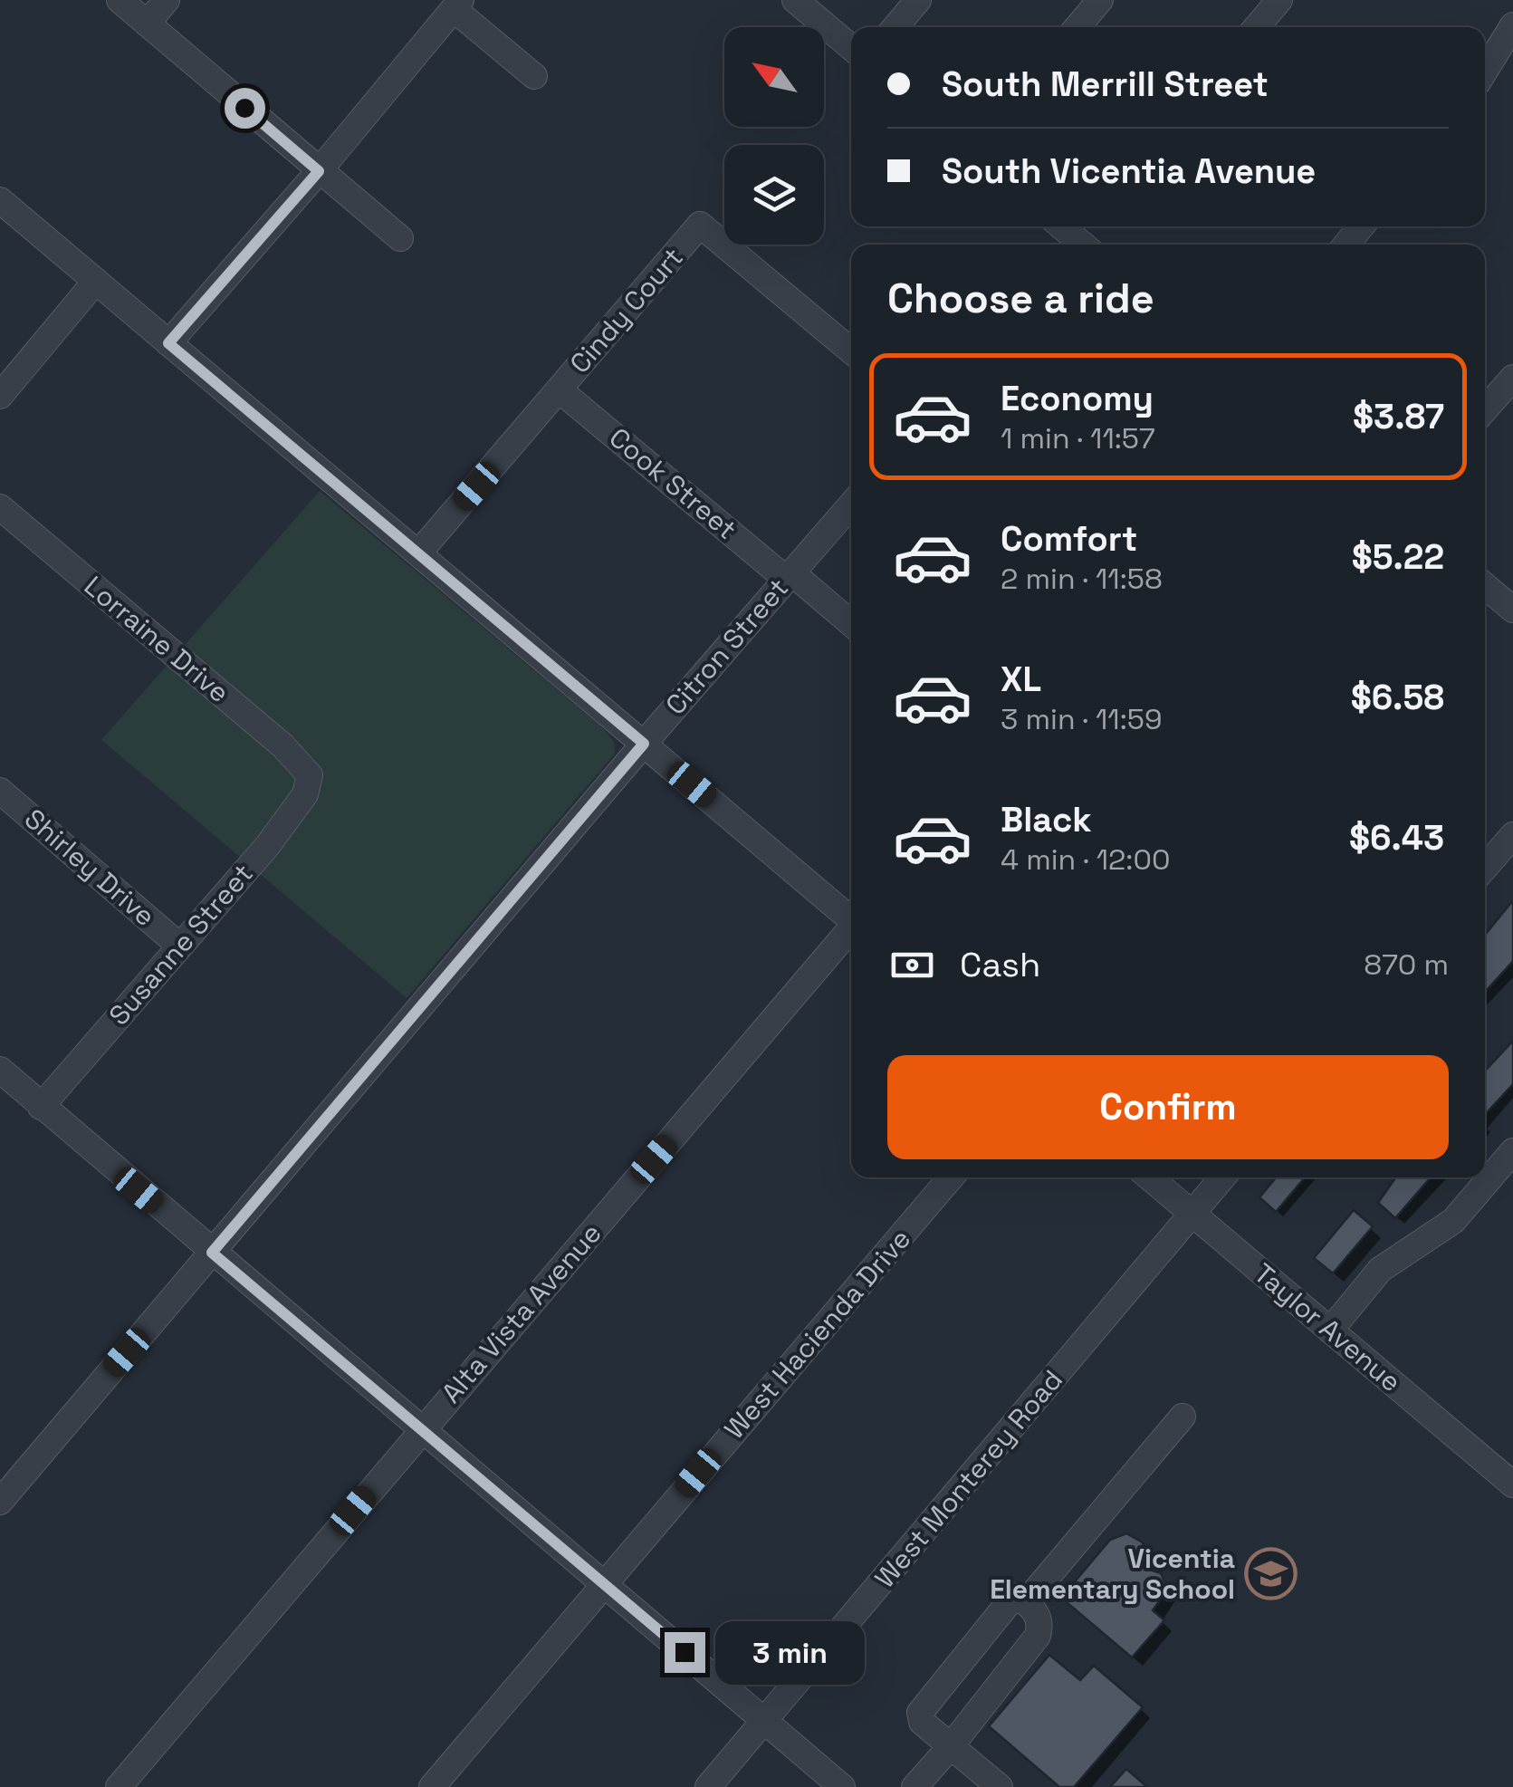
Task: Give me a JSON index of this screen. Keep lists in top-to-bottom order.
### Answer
{
  "streets": {
    "street": [
      "Cindy Court",
      "Cook Street",
      "Lorraine Drive",
      "Citron Street",
      "Shirley Drive",
      "Susanne Street",
      "Alta Vista Avenue",
      "Taylor Avenue",
      "West Hacienda Drive",
      "West Monterey Road"
    ]
  },
  "crossings": [
    ["Cindy Court", "Cook Street"],
    ["Cook Street", "Citron Street"],
    ["Lorraine Drive", "Susanne Street"],
    ["Shirley Drive", "Susanne Street"],
    ["Taylor Avenue", "West Monterey Road"]
  ],
  "places": {
    "school or university": ["Vicentia Elementary School"]
  },
  "north": "top left",
  "page": {
    "banner": ["South Merrill Street", "South Vicentia Avenue"],
    "heading": "Choose a ride",
    "list": [
      {
        "name": "Economy",
        "note": "1 min · 11:57",
        "value": "$3.87"
      },
      {
        "name": "Comfort",
        "note": "2 min · 11:58",
        "value": "$5.22"
      },
      {
        "name": "XL",
        "note": "3 min · 11:59",
        "value": "$6.58"
      },
      {
        "name": "Black",
        "note": "4 min · 12:00",
        "value": "$6.43"
      }
    ],
    "pay": ["Cash", "870 m"],
    "buttons": "Confirm",
    "bubble": "3 min"
  }
}
